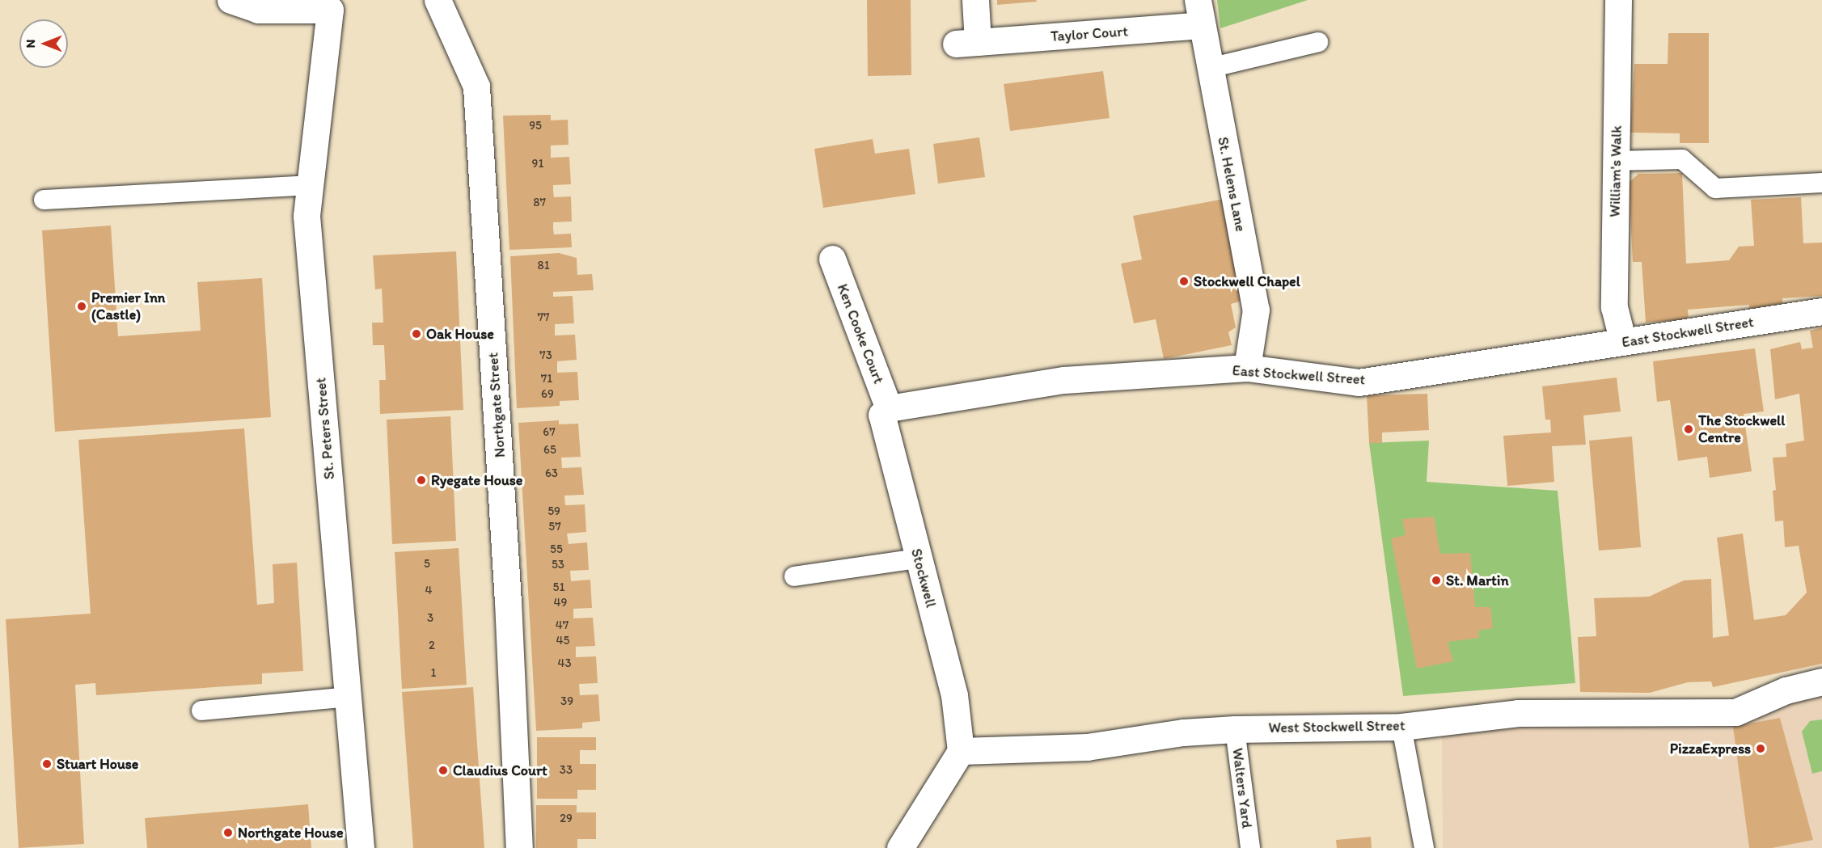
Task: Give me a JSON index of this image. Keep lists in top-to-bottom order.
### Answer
{
  "streets": {
    "street": [
      "Taylor Court",
      "William's Walk",
      "St. Helens Lane",
      "East Stockwell Street",
      "Ken Cooke Court",
      "Northgate Street",
      "St. Peters Street",
      "Stockwell",
      "West Stockwell Street"
    ],
    "lane": ["Walters Yard"]
  },
  "crossings": [
    ["Taylor Court", "St. Helens Lane"],
    ["William's Walk", "East Stockwell Street"],
    ["St. Helens Lane", "East Stockwell Street"],
    ["East Stockwell Street", "Ken Cooke Court"],
    ["East Stockwell Street", "Stockwell"],
    ["Ken Cooke Court", "Stockwell"],
    ["Stockwell", "West Stockwell Street"],
    ["West Stockwell Street", "Walters Yard"]
  ],
  "places": [
    "Stockwell Chapel",
    "Premier Inn (Castle)",
    "Oak House",
    "The Stockwell Centre",
    "Ryegate House",
    "St. Martin",
    "PizzaExpress",
    "Stuart House",
    "Claudius Court",
    "Northgate House"
  ],
  "house_numbers": [
    "95",
    "91",
    "87",
    "81",
    "77",
    "73",
    "71",
    "69",
    "67",
    "65",
    "63",
    "59",
    "57",
    "55",
    "5",
    "53",
    "51",
    "4",
    "49",
    "3",
    "47",
    "45",
    "2",
    "43",
    "1",
    "39",
    "33",
    "29"
  ],
  "north": "left"
}
